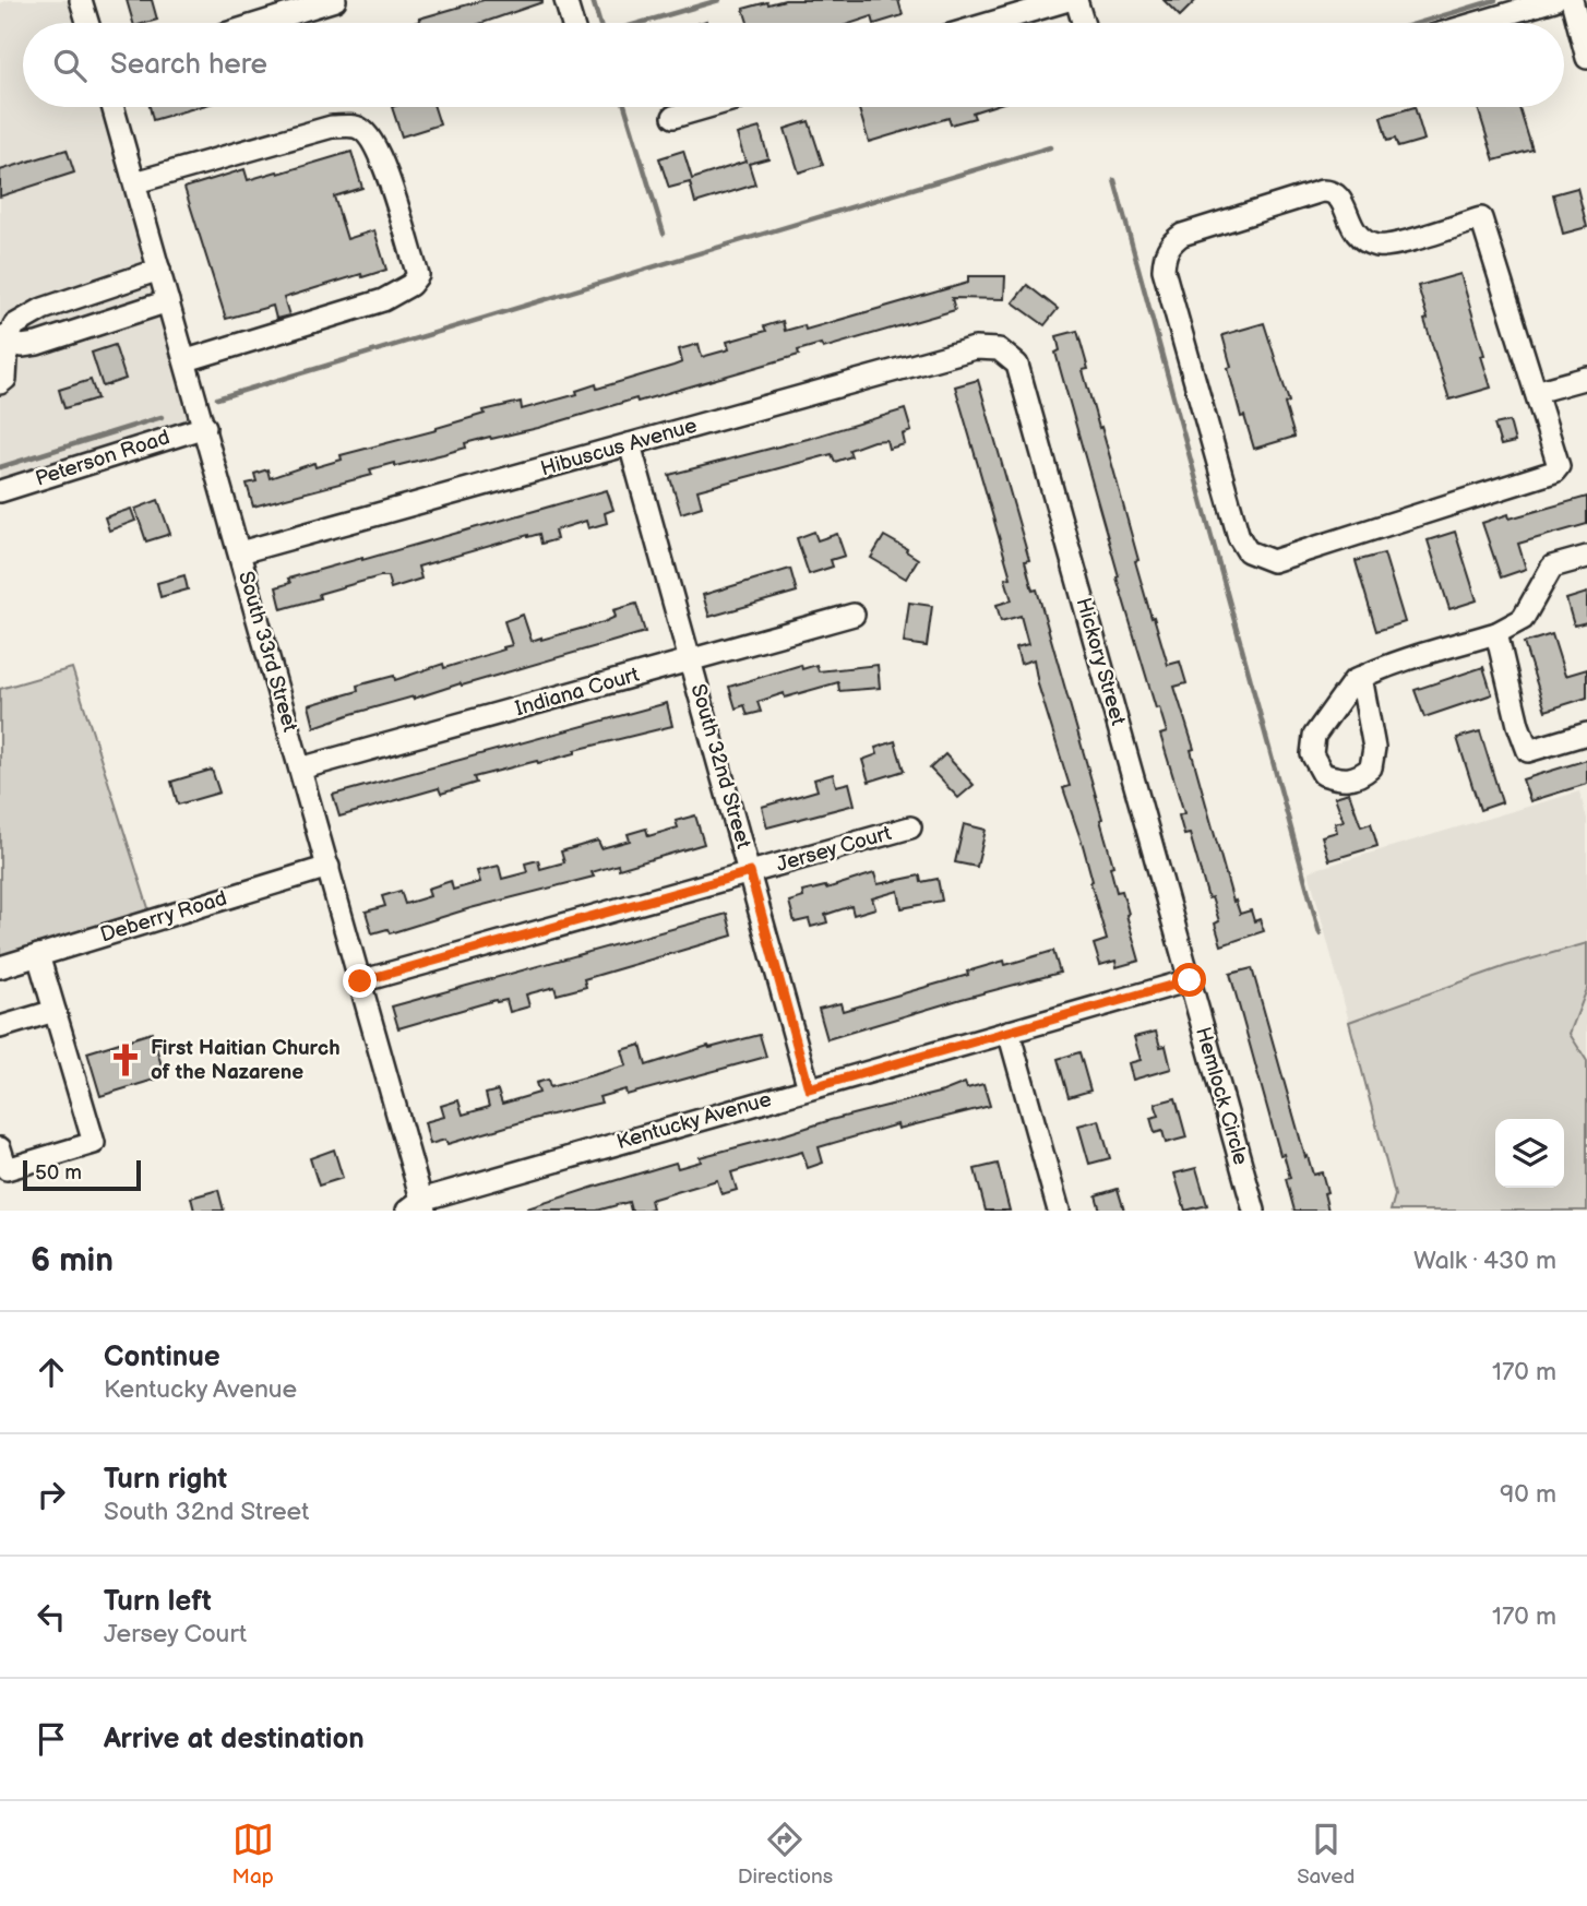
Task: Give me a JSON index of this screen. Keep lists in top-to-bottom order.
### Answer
{
  "streets": {
    "street": [
      "Hibuscus Avenue",
      "Peterson Road",
      "South 33rd Street",
      "Hickory Street",
      "Indiana Court",
      "South 32nd Street",
      "Jersey Court",
      "Deberry Road",
      "Hemlock Circle",
      "Kentucky Avenue"
    ]
  },
  "crossings": [
    ["Hibuscus Avenue", "South 33rd Street"],
    ["Hibuscus Avenue", "Hickory Street"],
    ["Hibuscus Avenue", "South 32nd Street"],
    ["Peterson Road", "South 33rd Street"],
    ["South 33rd Street", "Indiana Court"],
    ["South 33rd Street", "Jersey Court"],
    ["South 33rd Street", "Deberry Road"],
    ["South 33rd Street", "Kentucky Avenue"],
    ["Hickory Street", "Hemlock Circle"],
    ["Hickory Street", "Kentucky Avenue"],
    ["Indiana Court", "South 32nd Street"],
    ["South 32nd Street", "Jersey Court"],
    ["South 32nd Street", "Kentucky Avenue"],
    ["Hemlock Circle", "Kentucky Avenue"]
  ],
  "places": {
    "church": ["First Haitian Church of the Nazarene"]
  },
  "scale_bar": "50 m",
  "page": {
    "search": "Search here",
    "scale": "50 m",
    "heading": ["6 min", "Walk · 430 m"],
    "list": [
      ["Continue", "Kentucky Avenue", "170 m"],
      ["Turn right", "South 32nd Street", "90 m"],
      ["Turn left", "Jersey Court", "170 m"],
      "Arrive at destination"
    ],
    "nav": ["Map", "Directions", "Saved"]
  }
}
